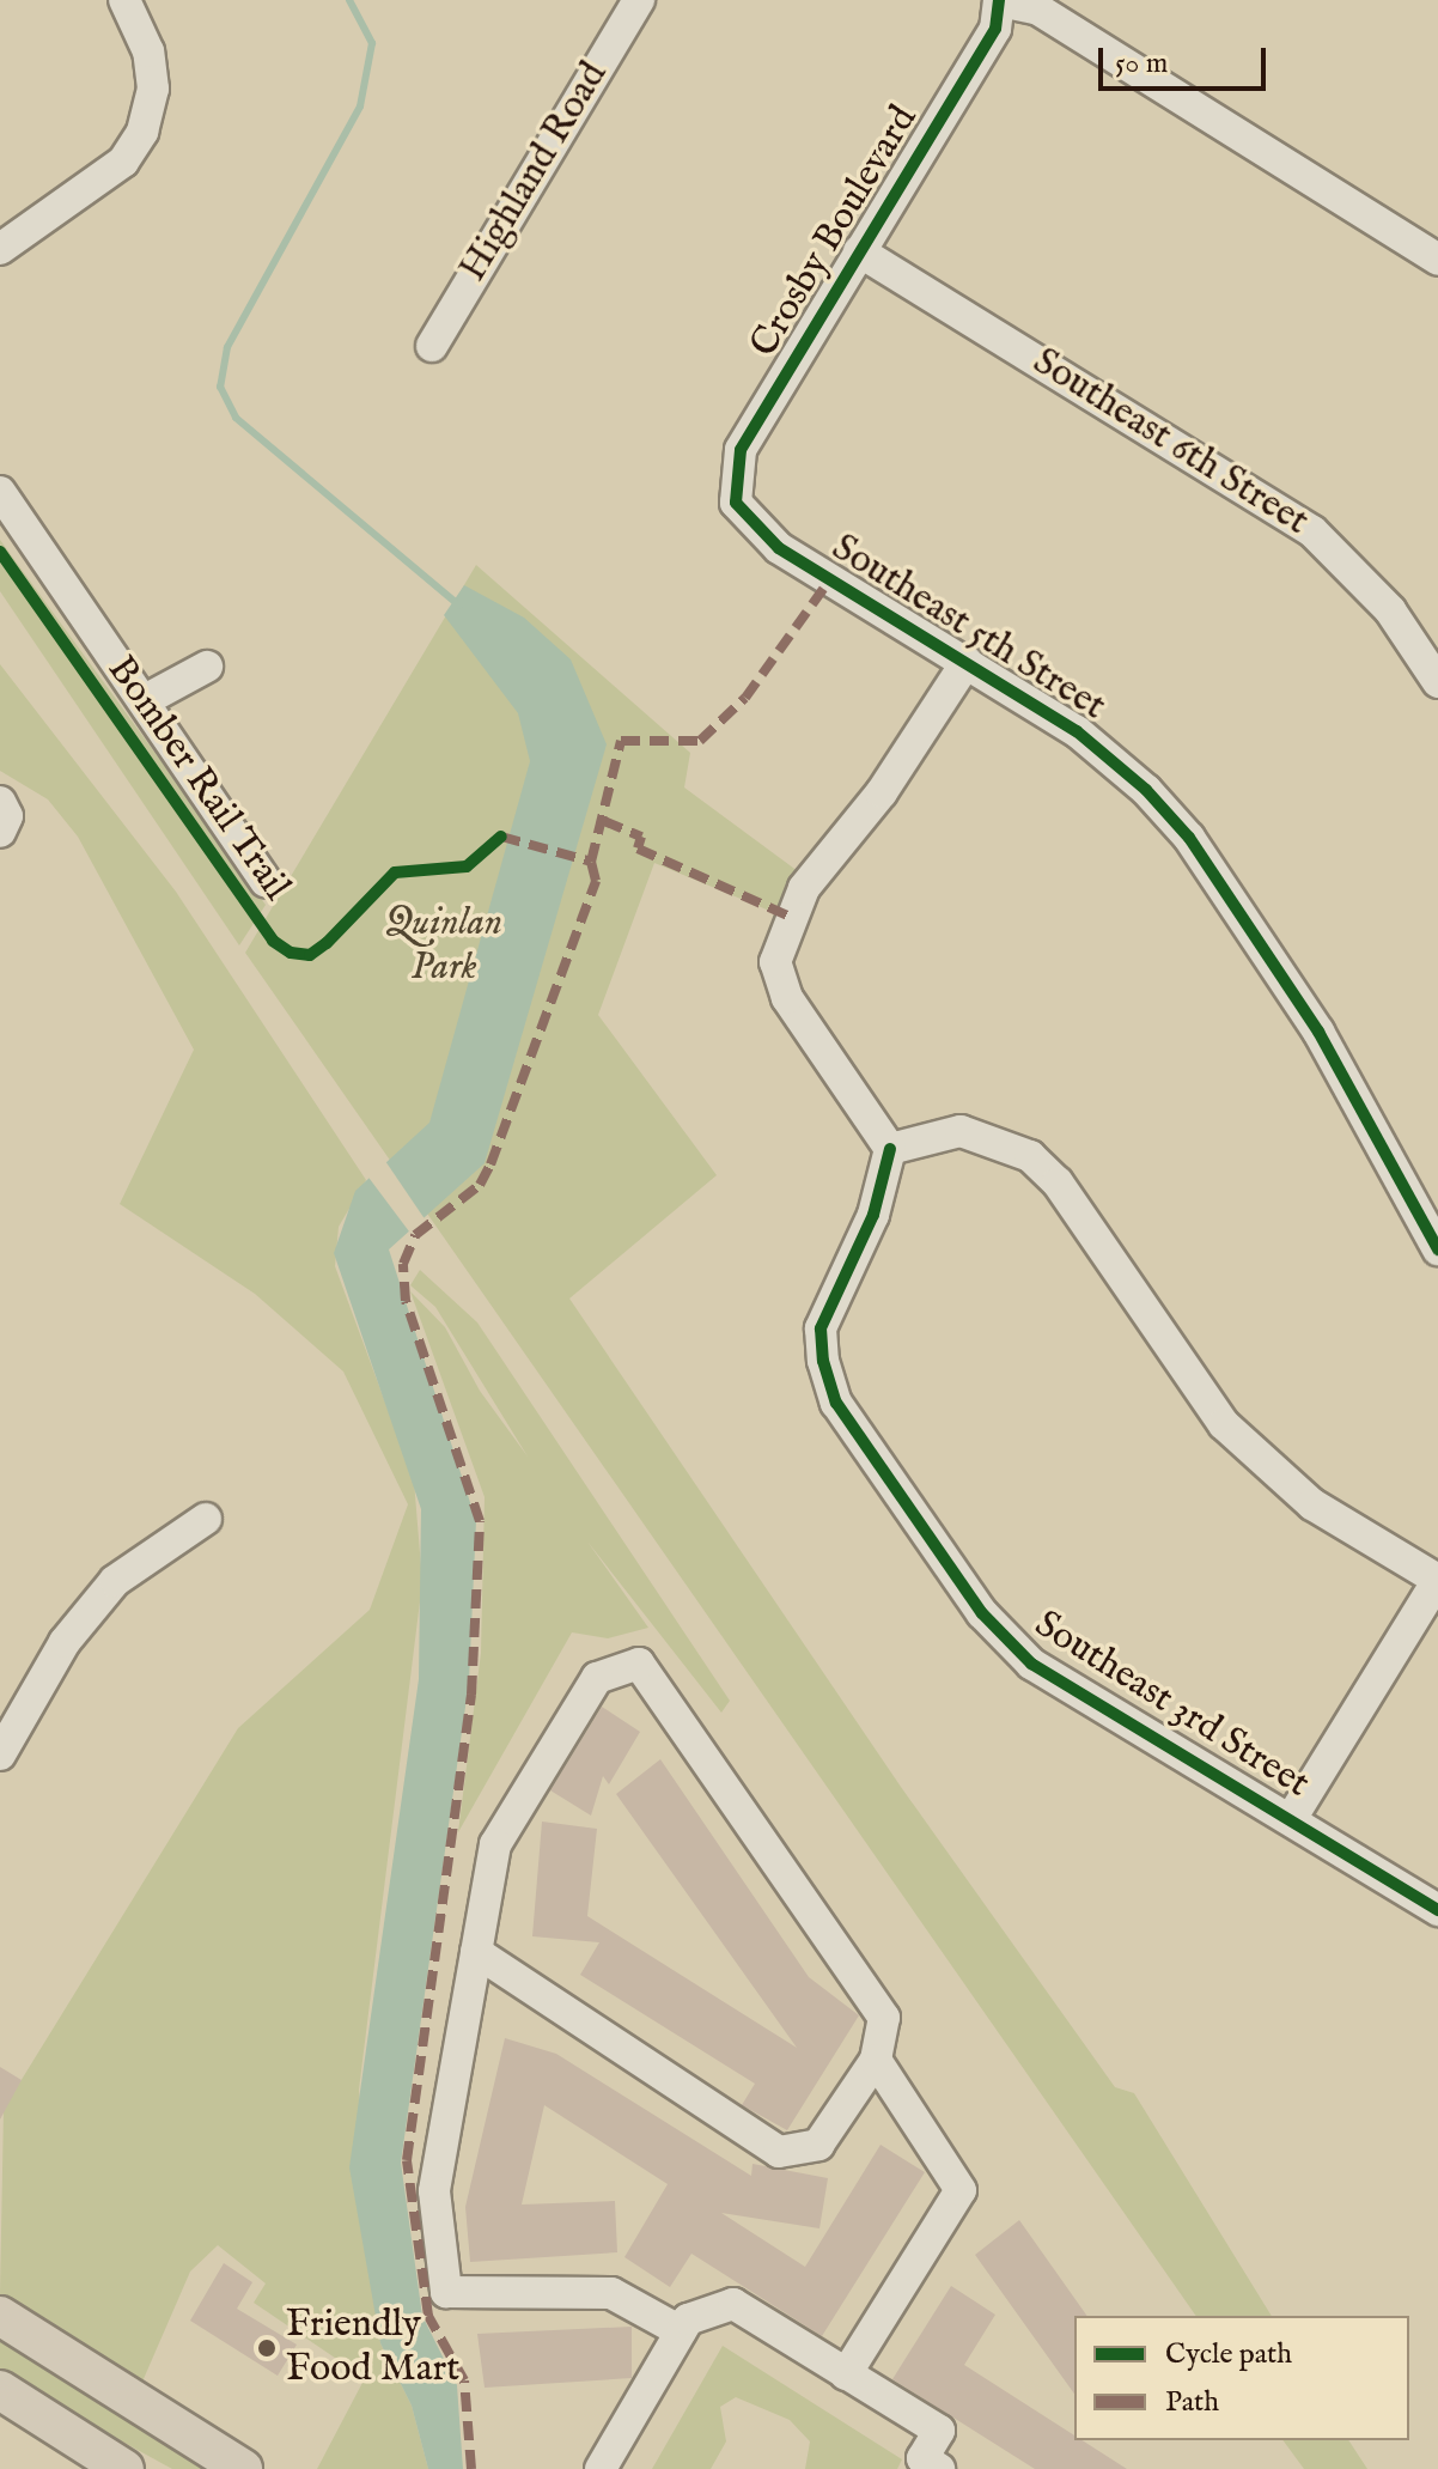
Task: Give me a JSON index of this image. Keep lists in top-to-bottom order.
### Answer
{
  "streets": {
    "street": [
      "Highland Road",
      "Crosby Boulevard",
      "Southeast 6th Street",
      "Southeast 5th Street",
      "Southeast 3rd Street"
    ],
    "cycle path": ["Bomber Rail Trail"]
  },
  "crossings": [
    ["Crosby Boulevard", "Southeast 6th Street"],
    ["Crosby Boulevard", "Southeast 5th Street"]
  ],
  "parks": ["Quinlan Park"],
  "places": ["Friendly Food Mart"],
  "legend": ["Cycle path", "Path"],
  "scale_bar": "50 m"
}
